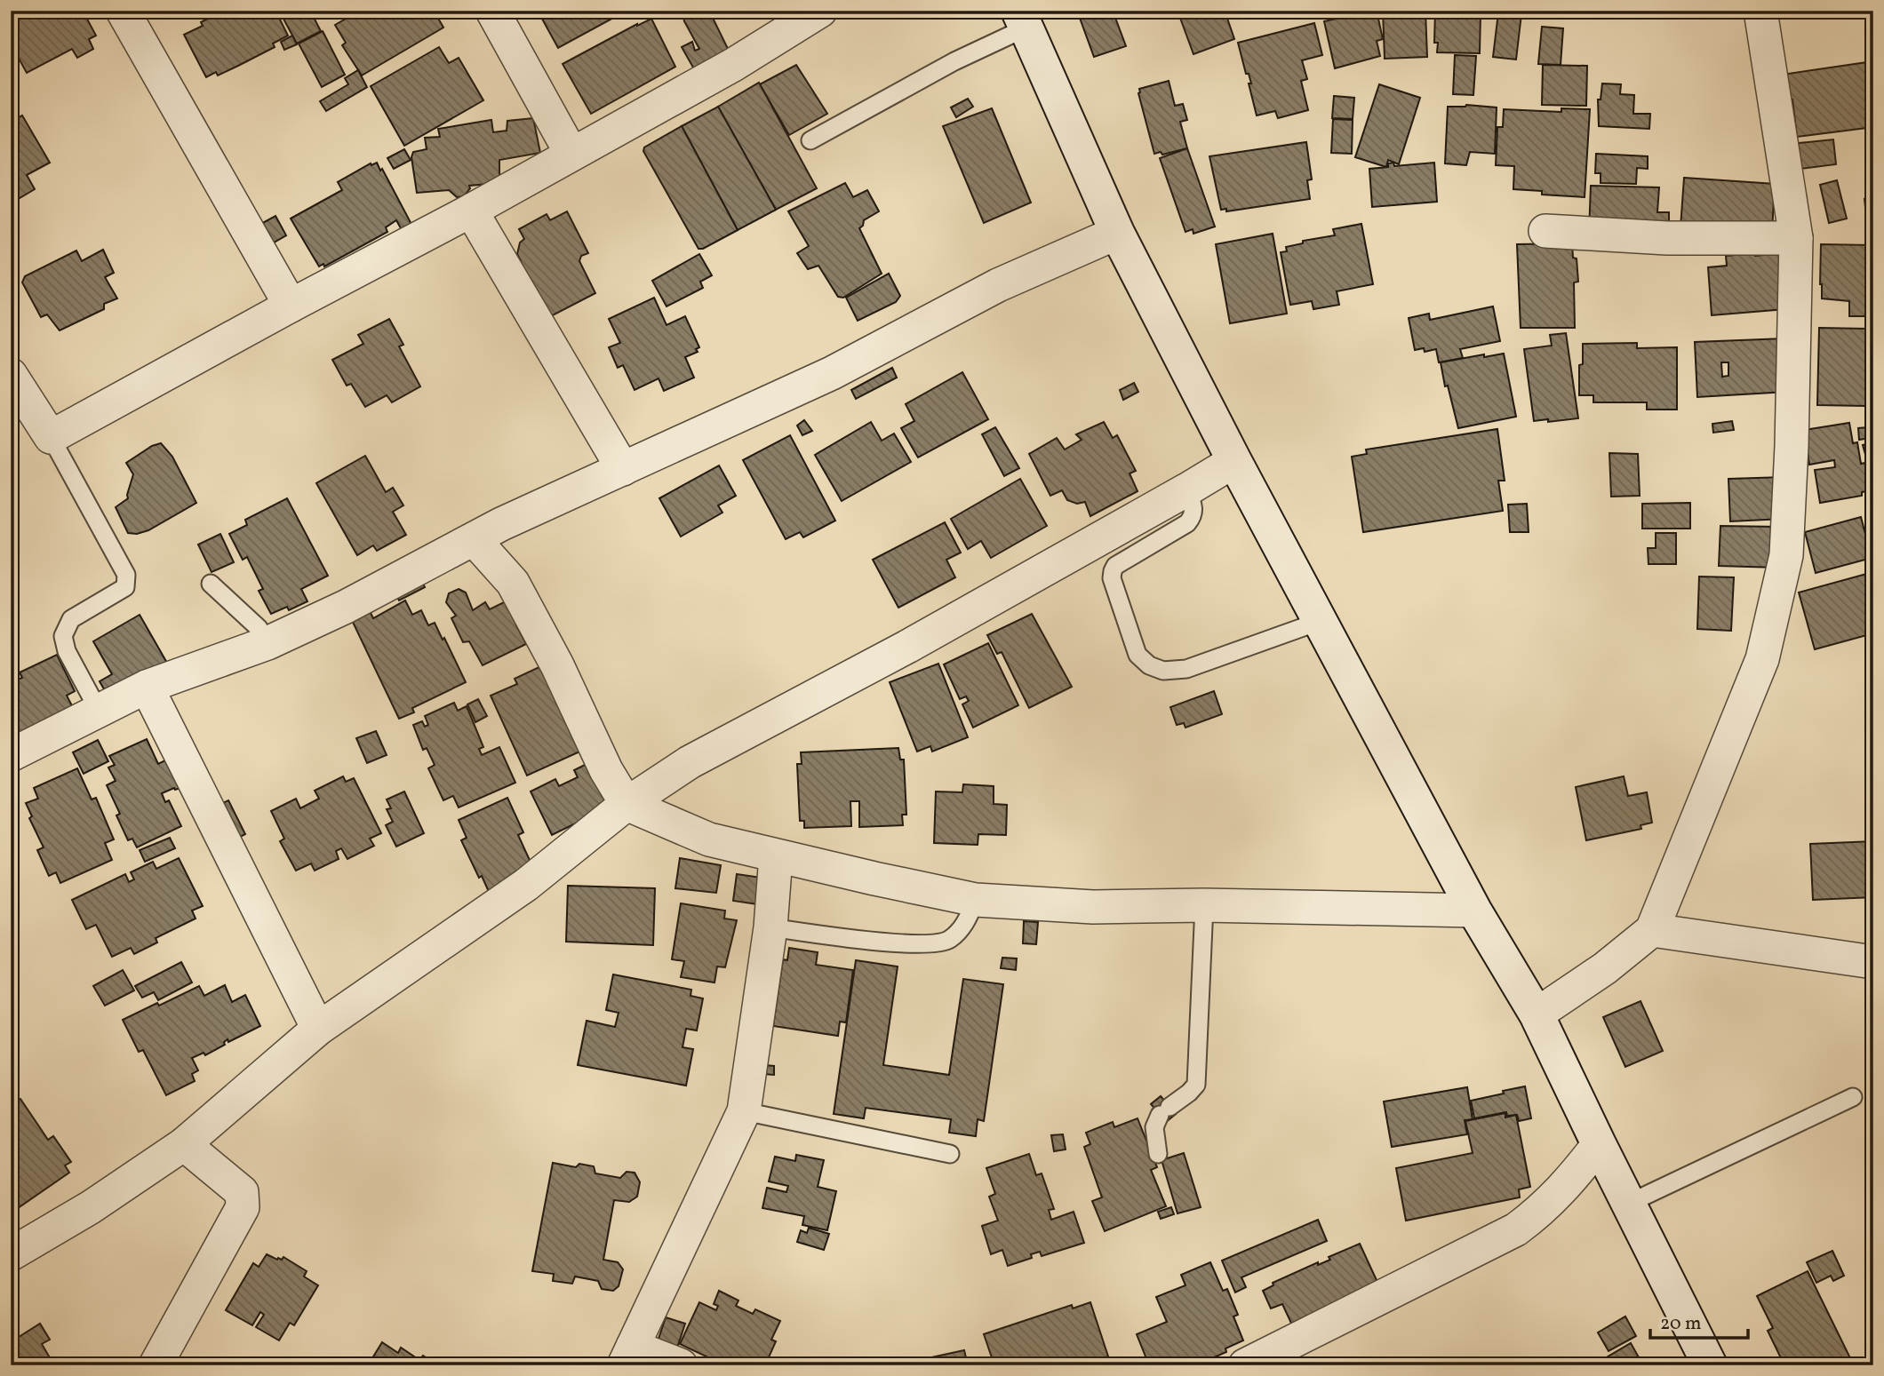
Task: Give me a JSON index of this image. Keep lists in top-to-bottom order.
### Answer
{
  "scale_bar": "20 m"
}
